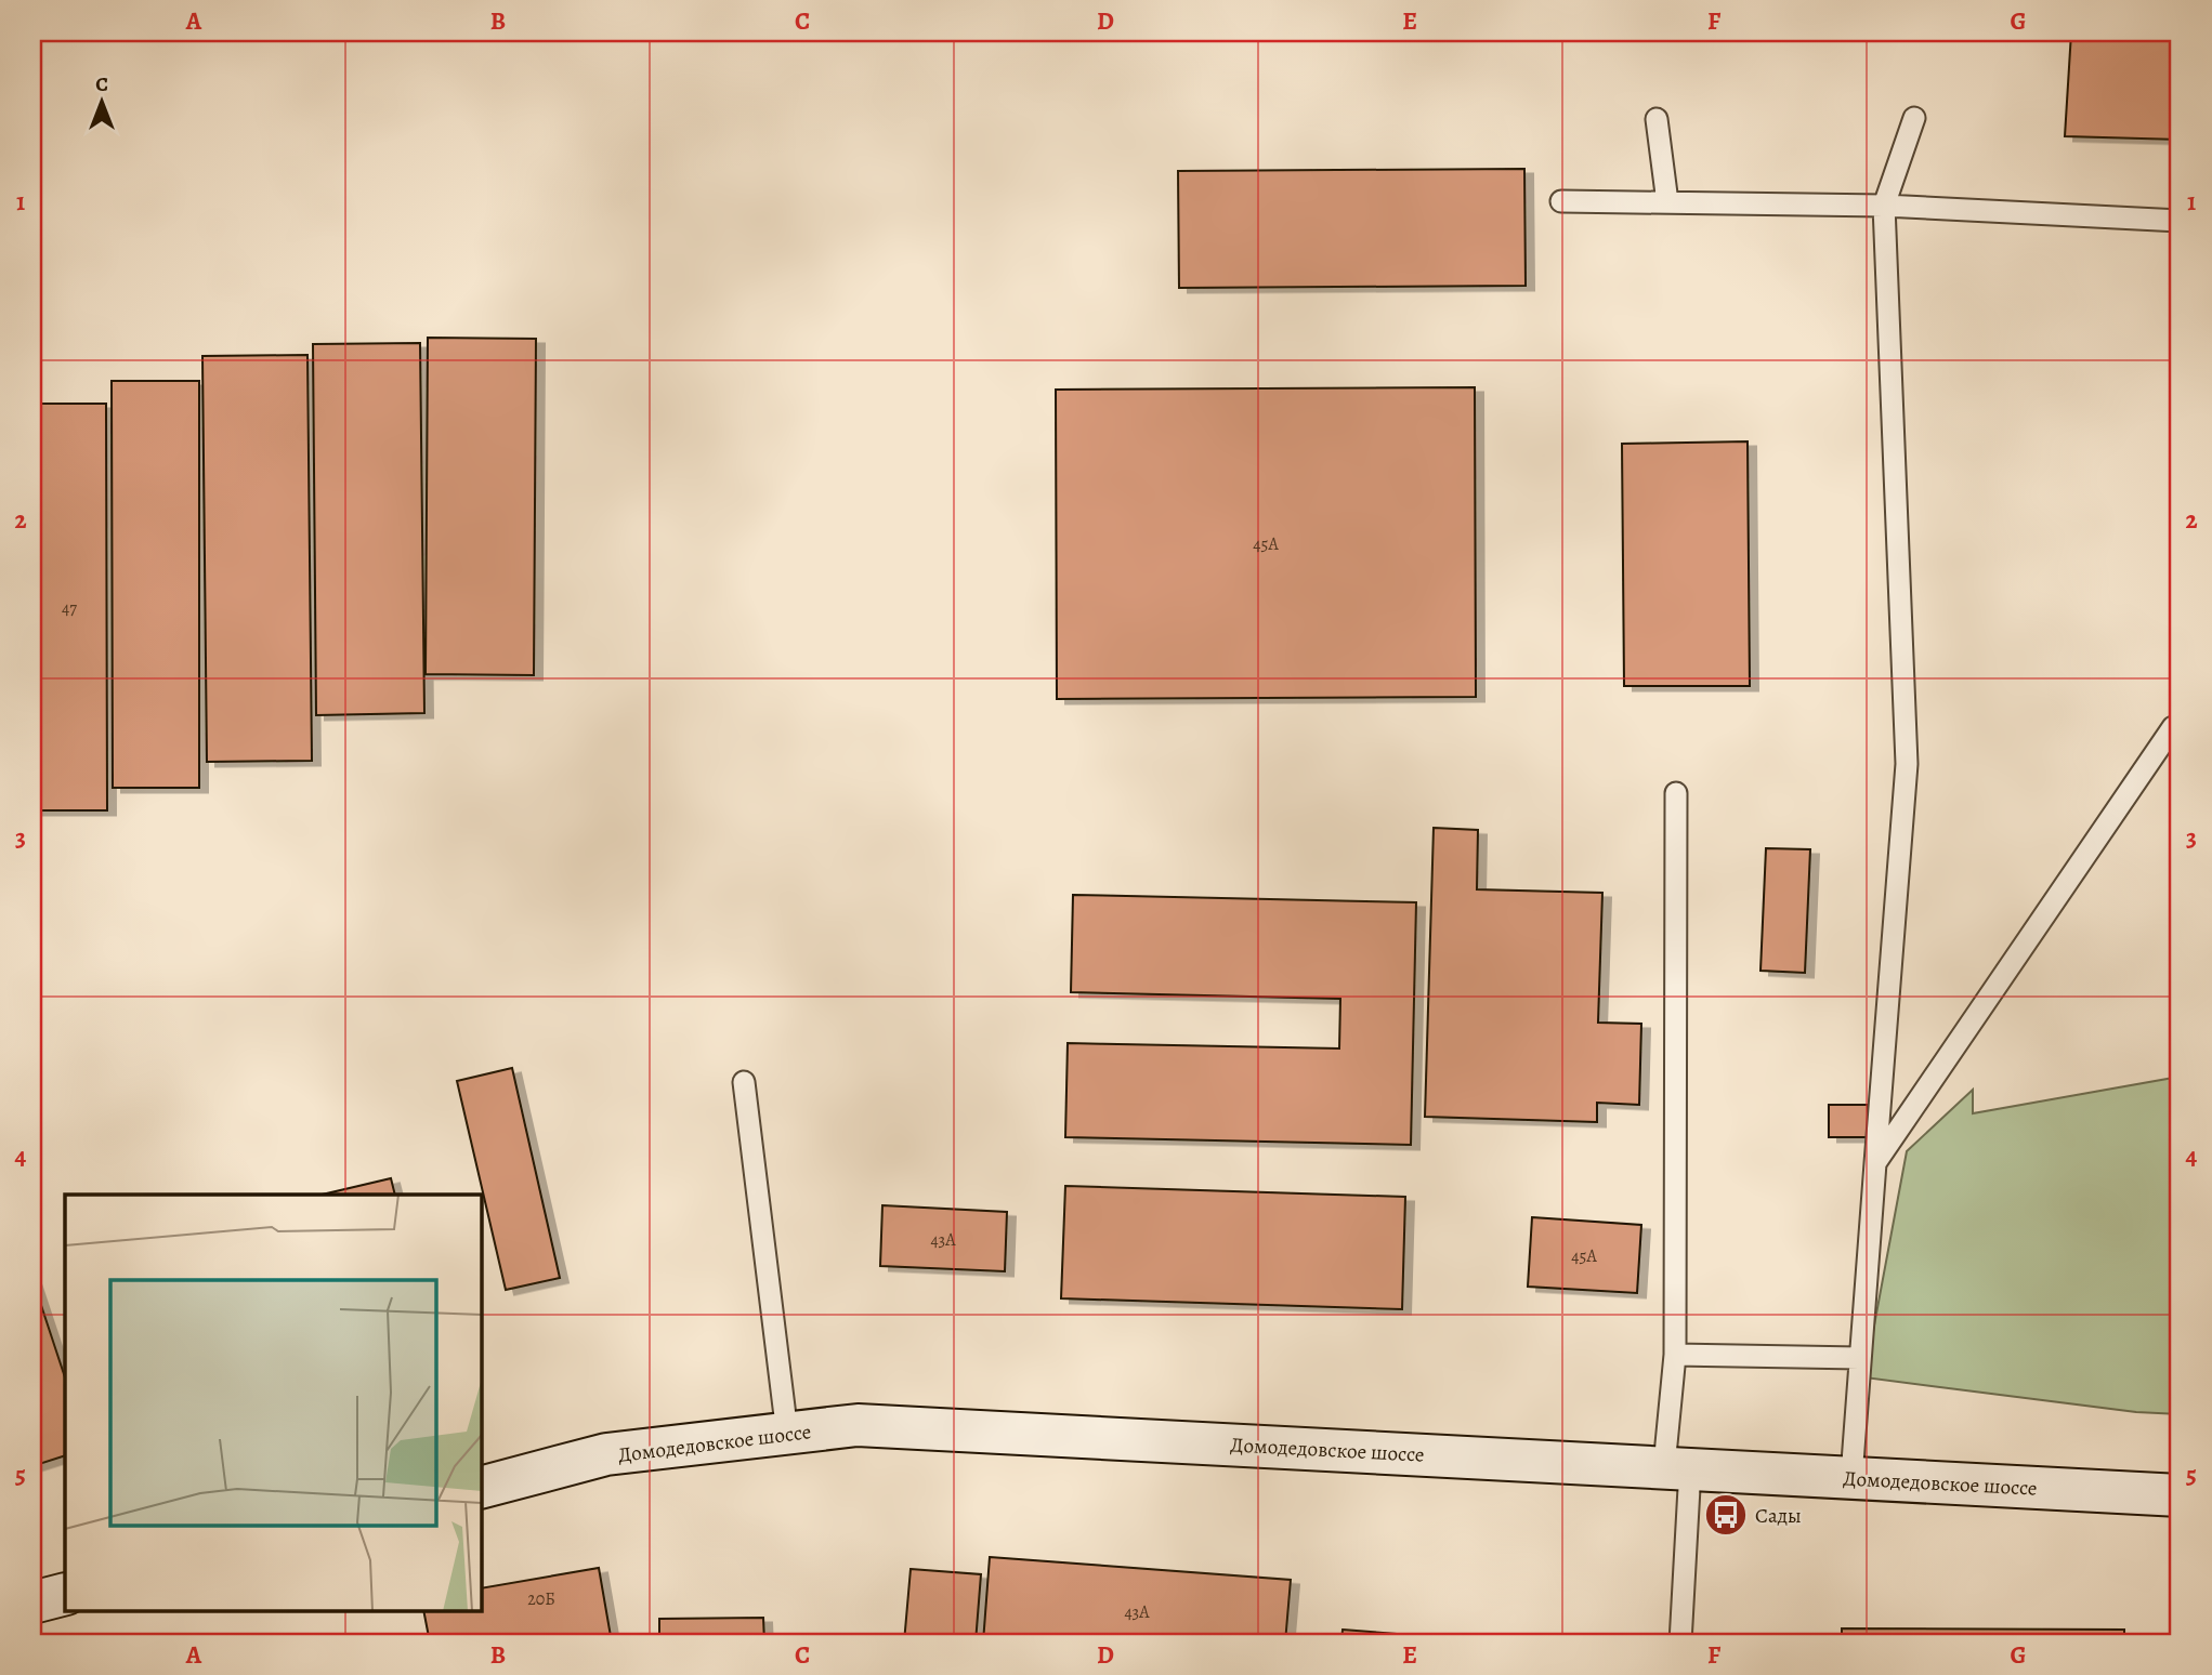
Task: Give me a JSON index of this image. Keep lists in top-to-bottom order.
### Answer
{
  "streets": {
    "main road": ["Домодедовское шоссе"]
  },
  "places": {
    "bus stop": ["Сады"]
  },
  "house_numbers": [
    "45А",
    "47",
    "43А",
    "45А",
    "20Б",
    "43А"
  ],
  "north": "top",
  "grid": {
    "columns": [
      "A",
      "B",
      "C",
      "D",
      "E",
      "F",
      "G"
    ],
    "rows": [
      "1",
      "2",
      "3",
      "4",
      "5"
    ]
  }
}
